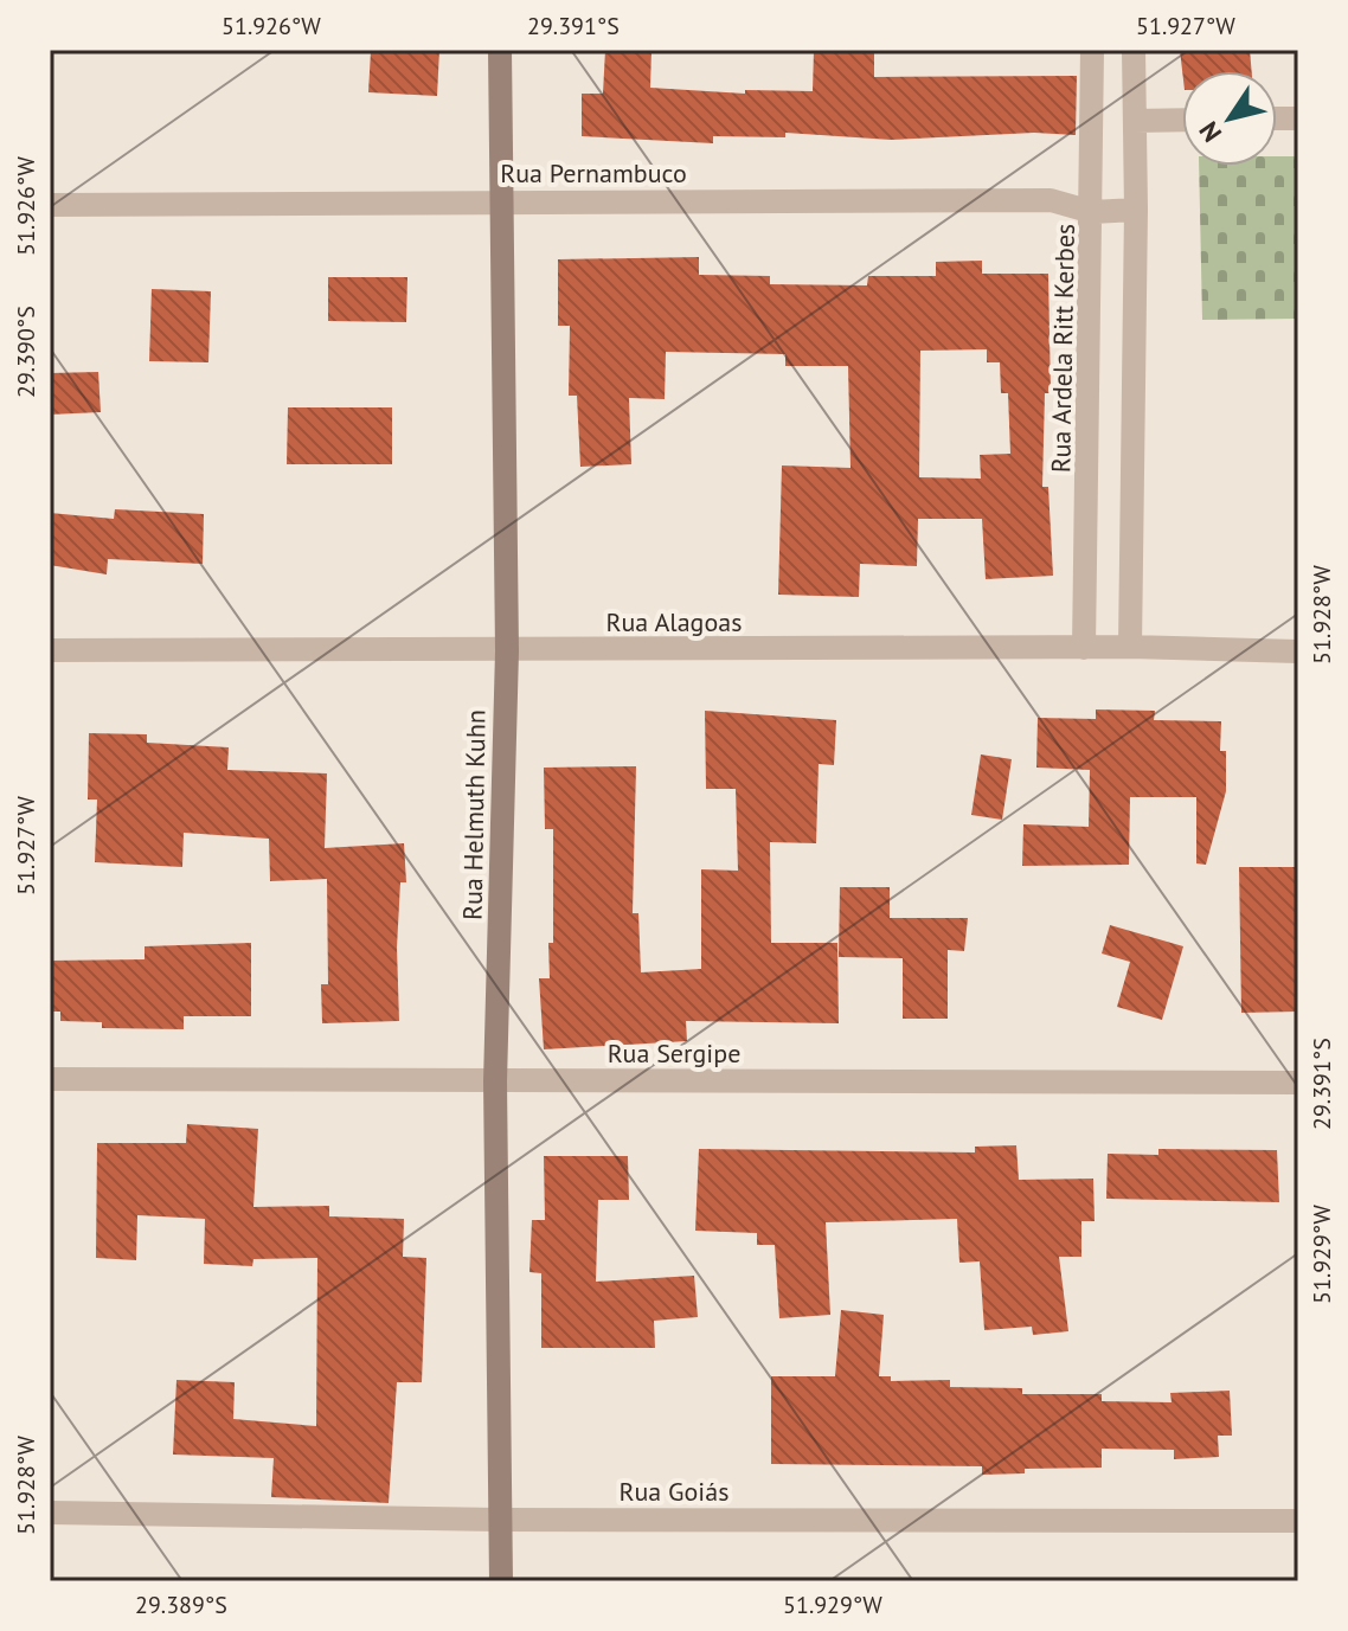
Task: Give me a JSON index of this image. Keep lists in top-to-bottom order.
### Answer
{
  "streets": {
    "main road": ["Rua Helmuth Kuhn"],
    "street": [
      "Rua Pernambuco",
      "Rua Ardela Ritt Kerbes",
      "Rua Alagoas",
      "Rua Sergipe",
      "Rua Goiás"
    ]
  },
  "crossings": [
    ["Rua Pernambuco", "Rua Ardela Ritt Kerbes"],
    ["Rua Pernambuco", "Rua Helmuth Kuhn"],
    ["Rua Ardela Ritt Kerbes", "Rua Alagoas"],
    ["Rua Alagoas", "Rua Helmuth Kuhn"],
    ["Rua Helmuth Kuhn", "Rua Sergipe"],
    ["Rua Helmuth Kuhn", "Rua Goiás"]
  ],
  "north": "bottom left",
  "coordinates": [
    "51.926°W",
    "29.391°S",
    "51.927°W",
    "29.390°S",
    "51.928°W",
    "51.929°W",
    "29.389°S"
  ]
}
